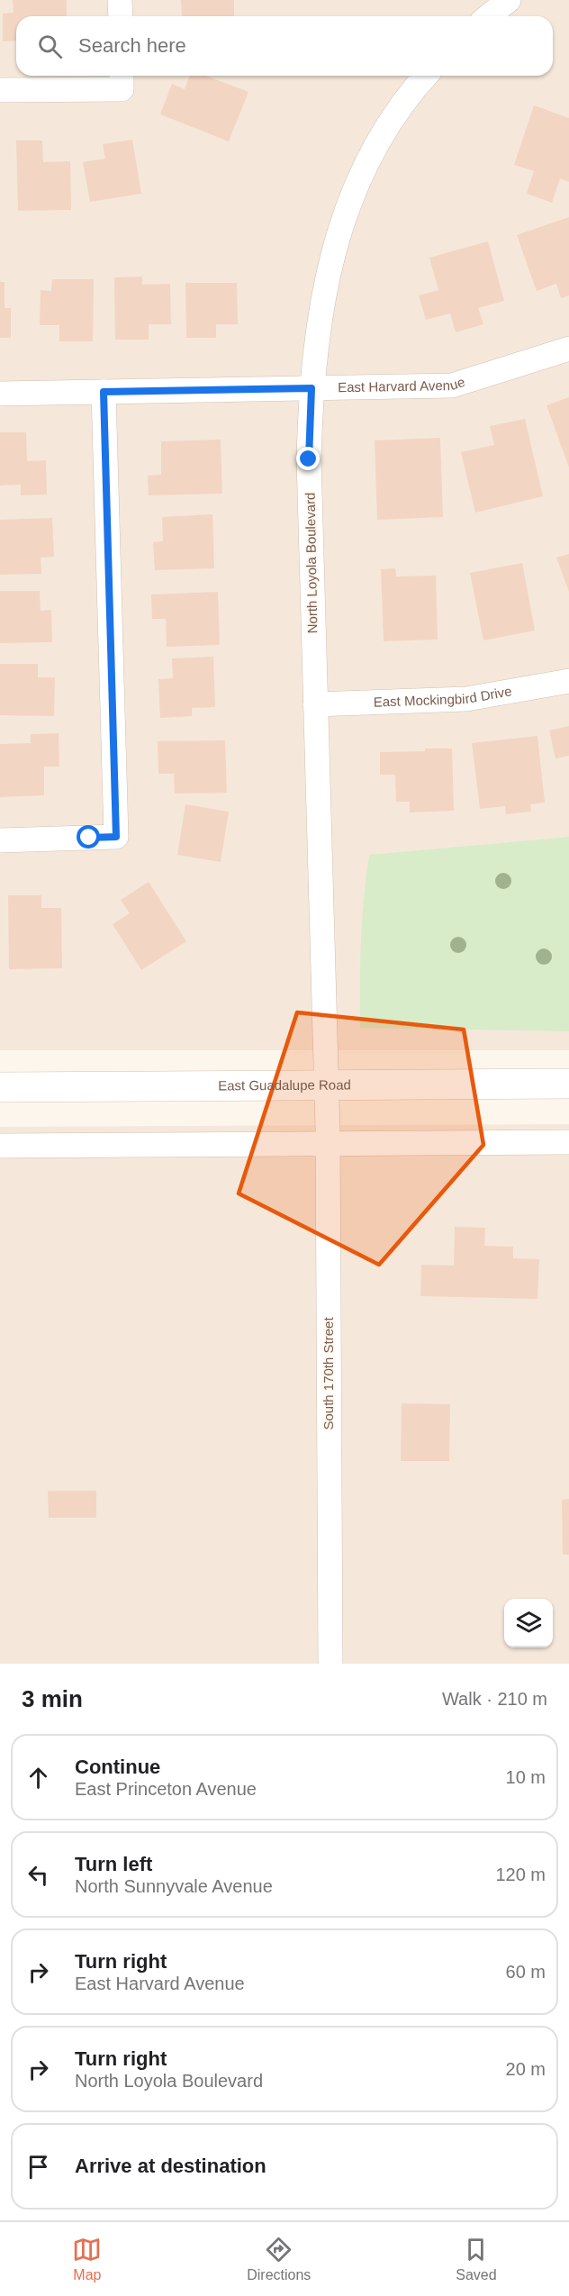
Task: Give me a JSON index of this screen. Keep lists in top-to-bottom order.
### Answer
{
  "streets": {
    "main road": ["East Guadalupe Road"],
    "street": [
      "East Harvard Avenue",
      "North Loyola Boulevard",
      "East Mockingbird Drive",
      "South 170th Street"
    ]
  },
  "crossings": [
    ["East Harvard Avenue", "North Loyola Boulevard"],
    ["North Loyola Boulevard", "East Mockingbird Drive"],
    ["North Loyola Boulevard", "East Guadalupe Road"],
    ["North Loyola Boulevard", "South 170th Street"],
    ["East Guadalupe Road", "South 170th Street"]
  ],
  "page": {
    "search": "Search here",
    "heading": ["3 min", "Walk · 210 m"],
    "list": [
      ["Continue", "East Princeton Avenue", "10 m"],
      ["Turn left", "North Sunnyvale Avenue", "120 m"],
      ["Turn right", "East Harvard Avenue", "60 m"],
      ["Turn right", "North Loyola Boulevard", "20 m"],
      "Arrive at destination"
    ],
    "nav": ["Map", "Directions", "Saved"]
  }
}
